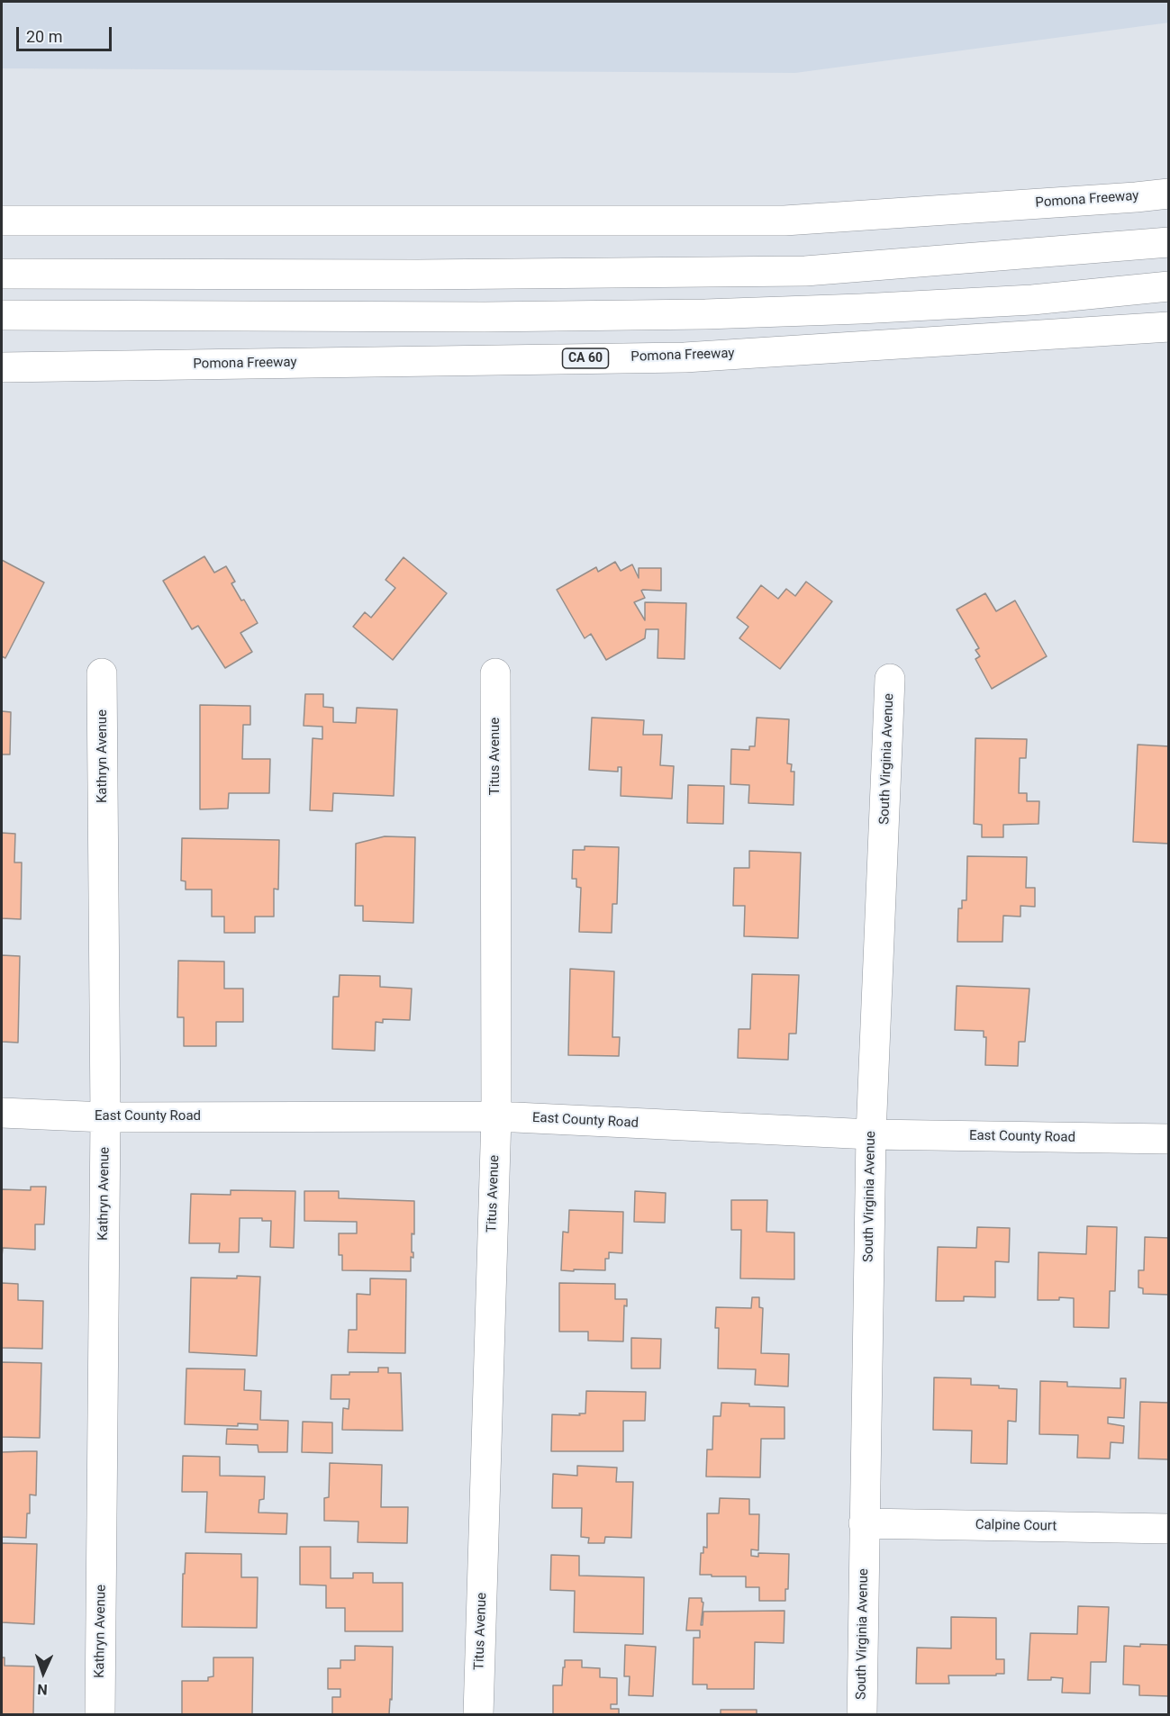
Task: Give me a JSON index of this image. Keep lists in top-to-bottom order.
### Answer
{
  "streets": {
    "main road": [
      "Pomona Freeway",
      "CA 60",
      "Kathryn Avenue",
      "Titus Avenue",
      "South Virginia Avenue",
      "East County Road",
      "Calpine Court"
    ]
  },
  "crossings": [
    ["Kathryn Avenue", "East County Road"],
    ["Titus Avenue", "East County Road"],
    ["South Virginia Avenue", "East County Road"],
    ["South Virginia Avenue", "Calpine Court"]
  ],
  "scale_bar": "20 m",
  "north": "bottom"
}
